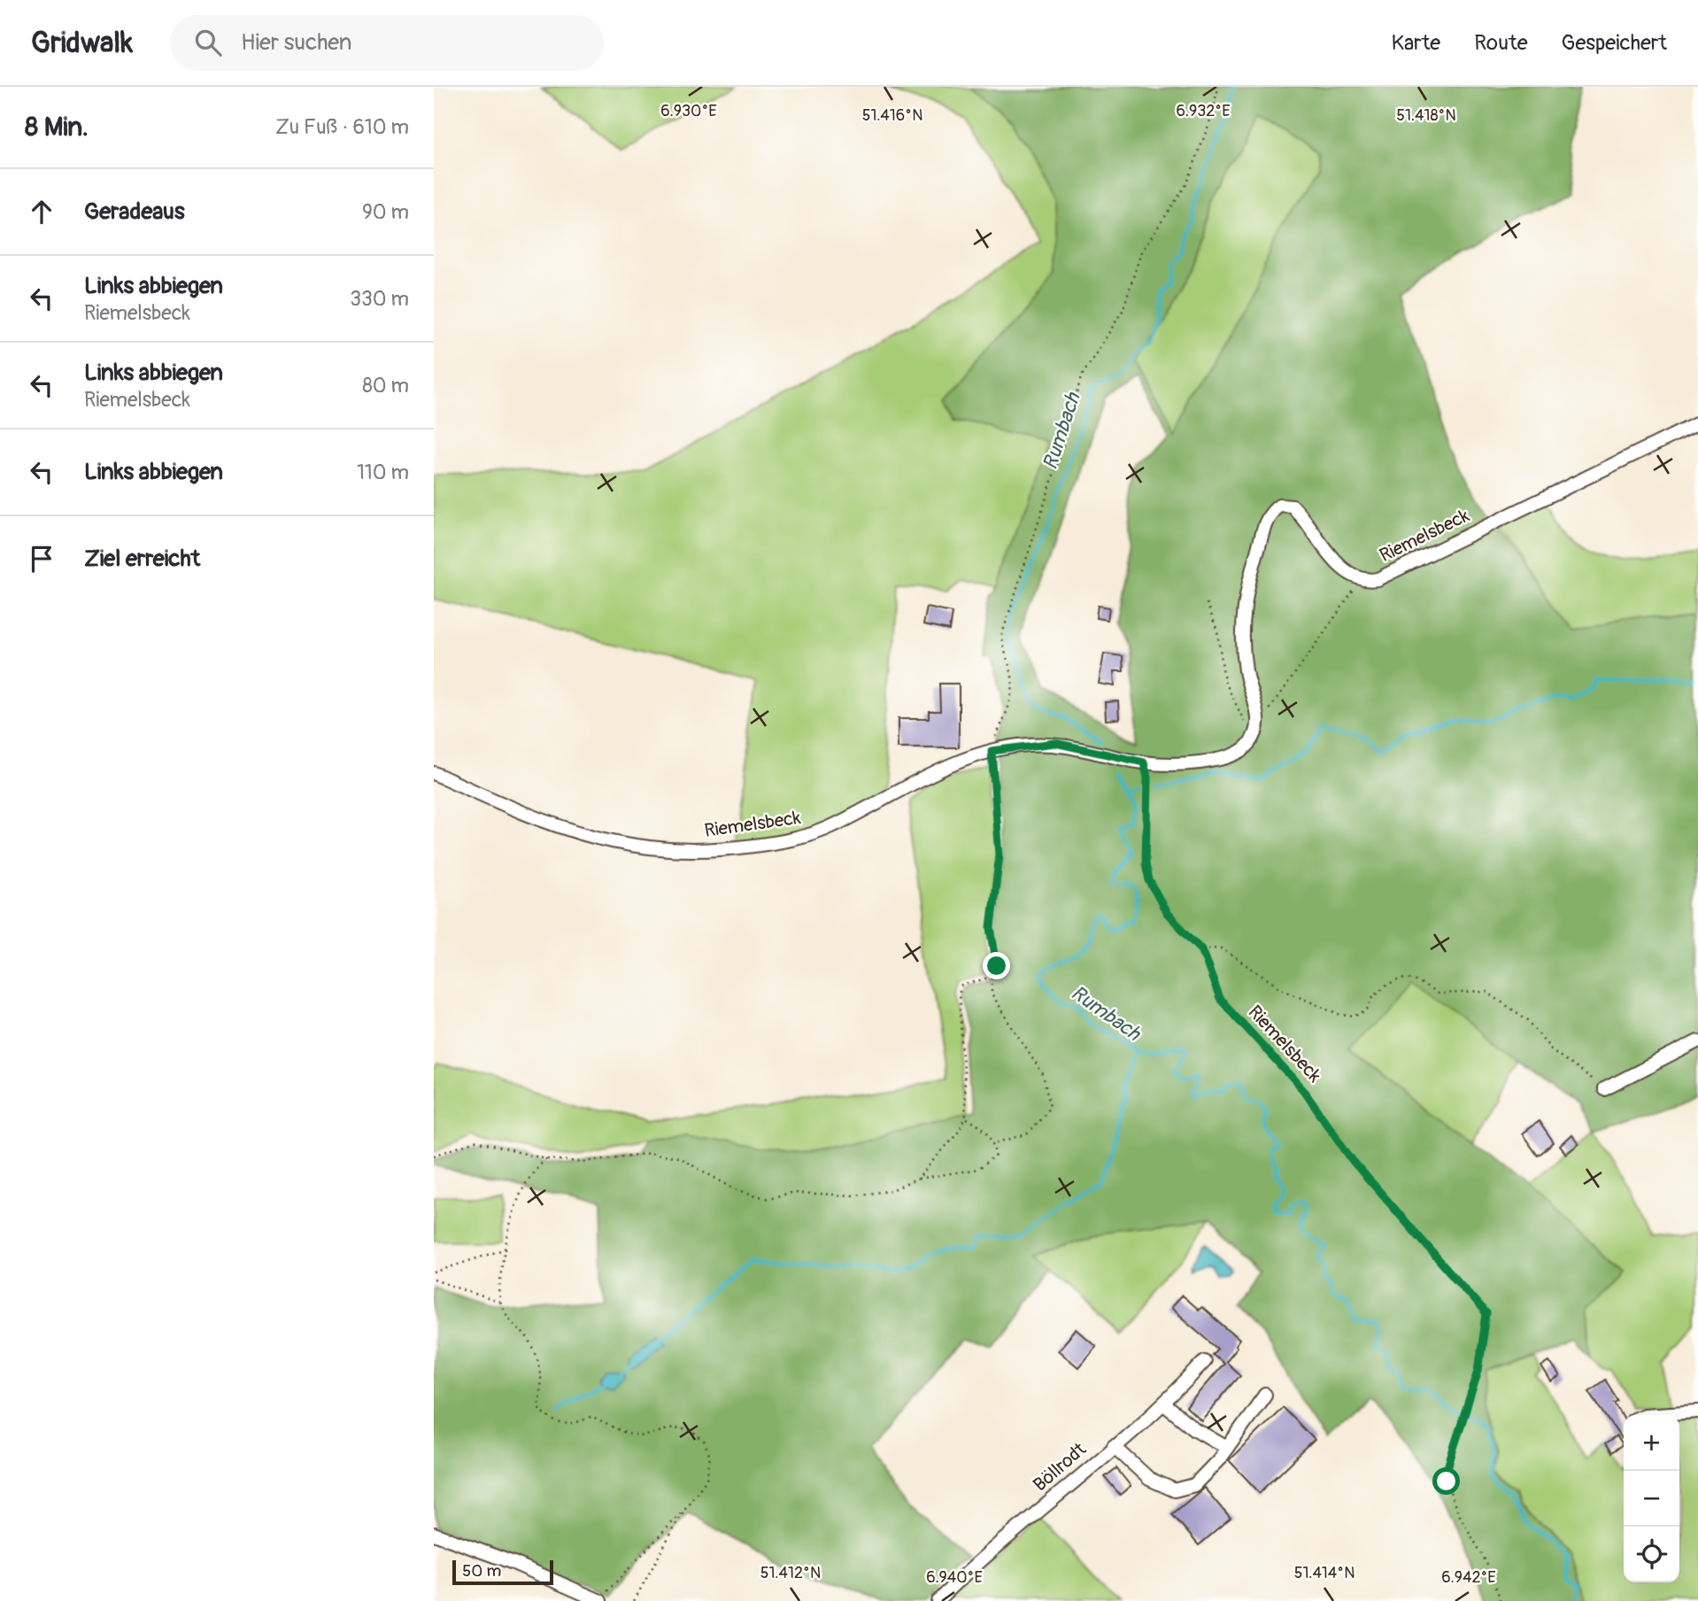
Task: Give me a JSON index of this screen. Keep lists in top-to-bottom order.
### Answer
{
  "streets": {
    "street": ["Riemelsbeck", "Böllrodt"]
  },
  "water": ["Rumbach"],
  "scale_bar": "50 m",
  "page": {
    "header": "Gridwalk",
    "search": "Hier suchen",
    "nav": ["Karte", "Route", "Gespeichert"],
    "heading": ["8 Min.", "Zu Fuß · 610 m"],
    "list": [
      ["Geradeaus", "90 m"],
      ["Links abbiegen", "Riemelsbeck", "330 m"],
      ["Links abbiegen", "Riemelsbeck", "80 m"],
      ["Links abbiegen", "110 m"],
      "Ziel erreicht"
    ],
    "map_buttons": ["+", "−"],
    "scale": "50 m"
  },
  "coordinates": [
    "6.930°E",
    "6.932°E",
    "51.416°N",
    "51.418°N",
    "51.412°N",
    "51.414°N",
    "6.940°E",
    "6.942°E"
  ]
}
